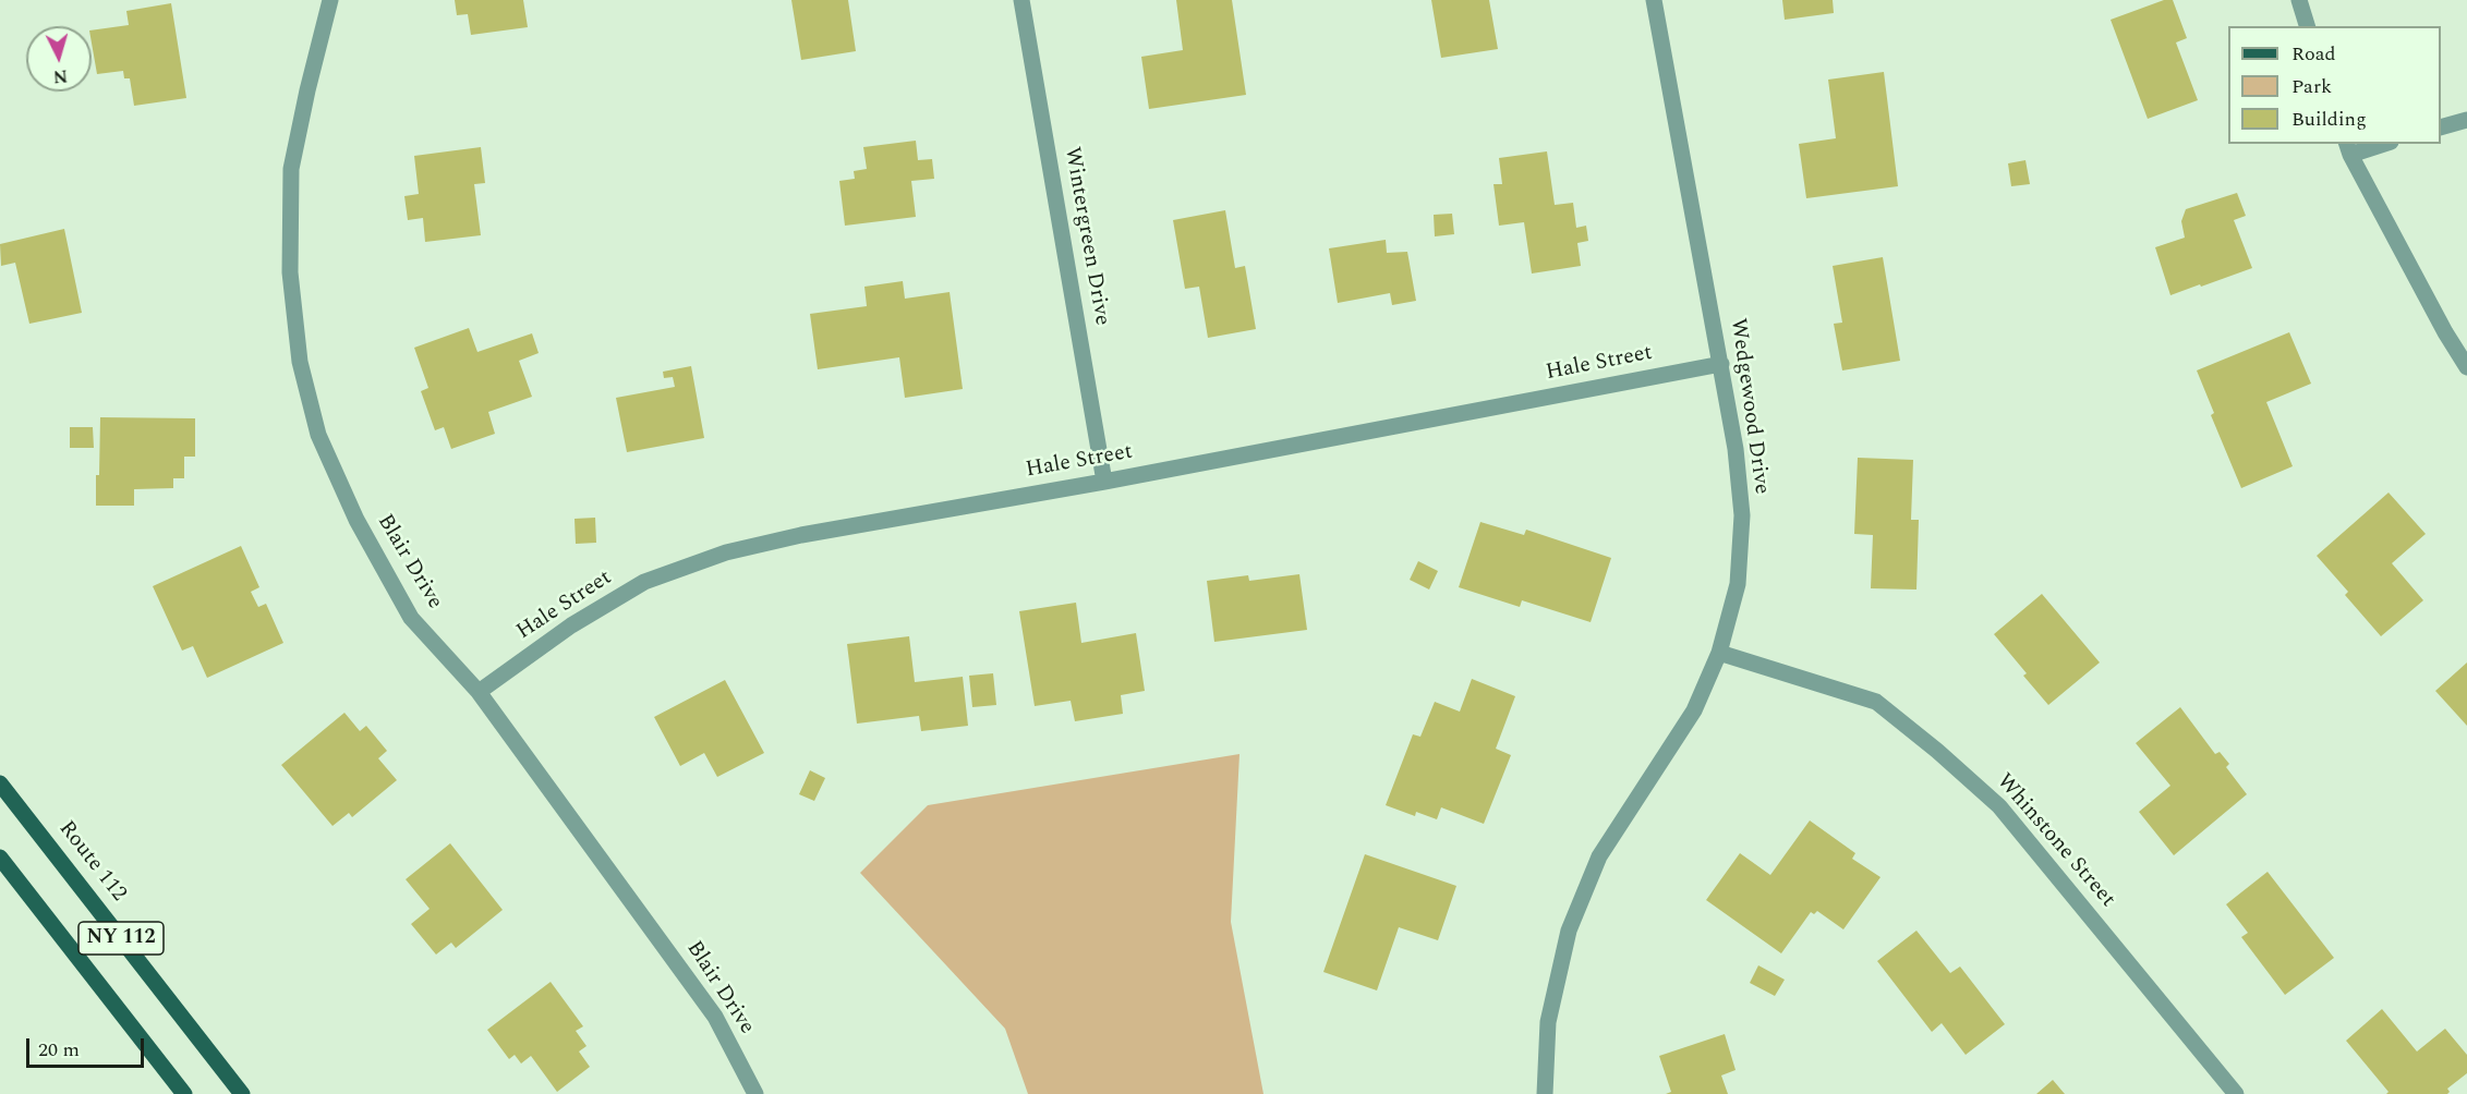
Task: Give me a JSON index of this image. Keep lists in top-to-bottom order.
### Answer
{
  "streets": {
    "main road": ["Route 112", "NY 112"],
    "street": [
      "Wintergreen Drive",
      "Hale Street",
      "Wedgewood Drive",
      "Blair Drive",
      "Whinstone Street"
    ]
  },
  "crossings": [
    ["Wintergreen Drive", "Hale Street"],
    ["Hale Street", "Wedgewood Drive"],
    ["Hale Street", "Blair Drive"],
    ["Wedgewood Drive", "Whinstone Street"]
  ],
  "legend": ["Road", "Park", "Building"],
  "scale_bar": "20 m",
  "north": "bottom"
}
